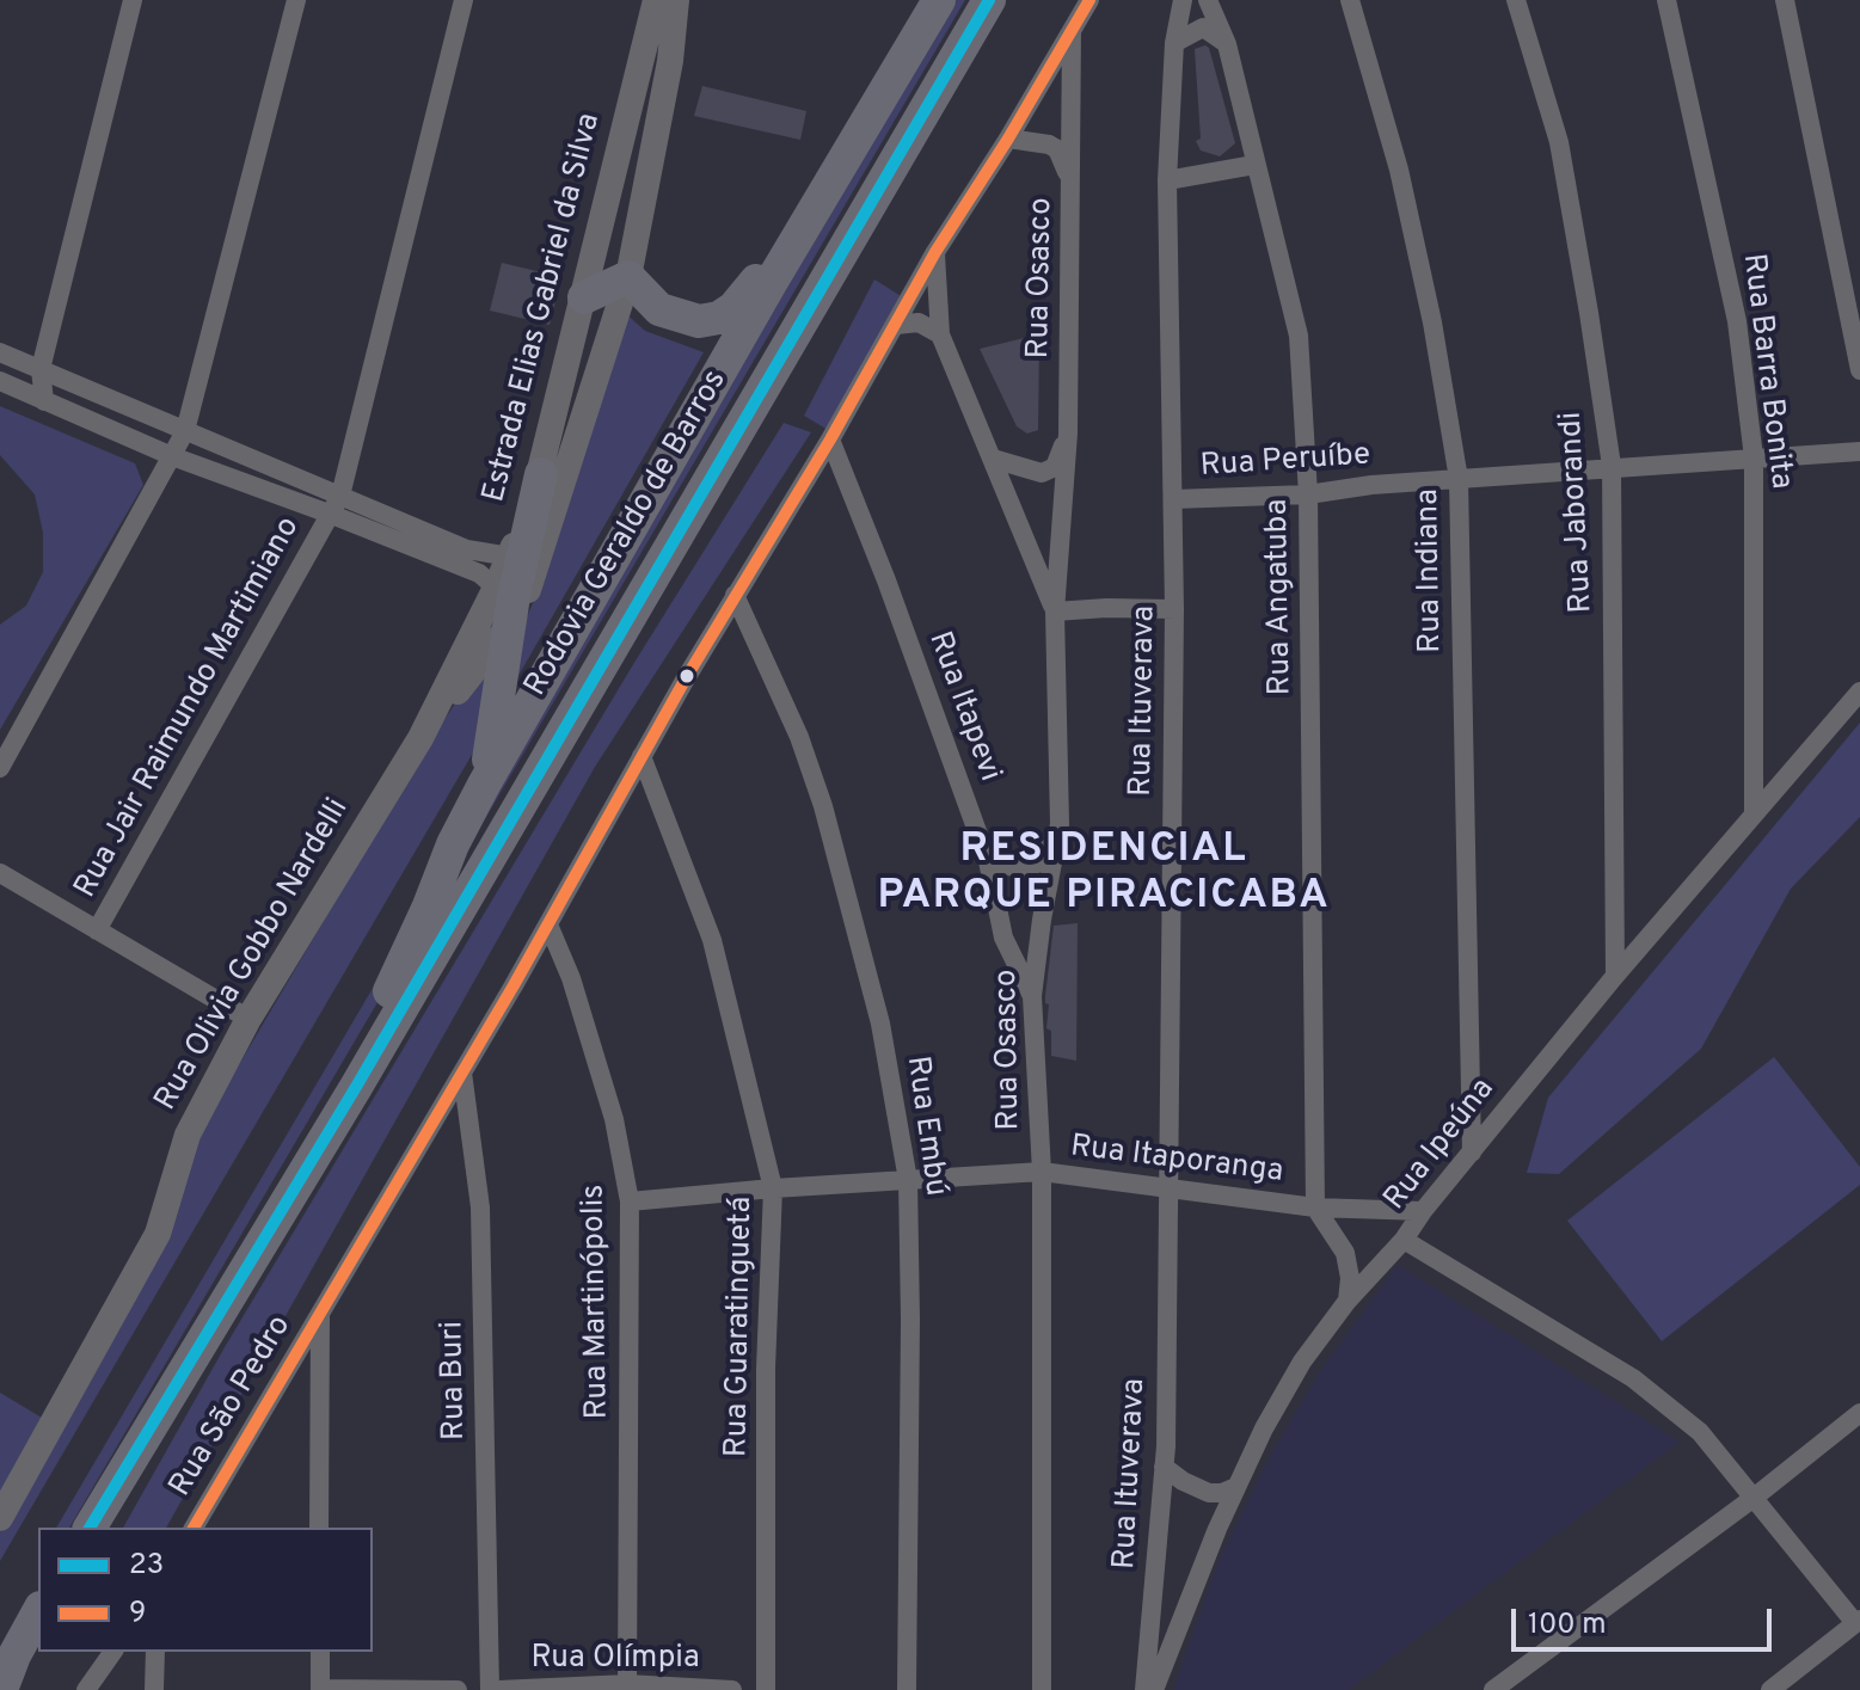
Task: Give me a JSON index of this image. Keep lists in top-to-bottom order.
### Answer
{
  "streets": {
    "highway": ["Rodovia Geraldo de Barros"],
    "street": [
      "Rua Osasco",
      "Estrada Elias Gabriel da Silva",
      "Rua Barra Bonita",
      "Rua Peruíbe",
      "Rua Jaborandi",
      "Rua Indiana",
      "Rua Angatuba",
      "Rua Ituverava",
      "Rua Itapevi",
      "Rua Jair Raimundo Martimiano",
      "Rua Olivia Gobbo Nardelli",
      "Rua Embú",
      "Rua Ipeúna",
      "Rua Itaporanga",
      "Rua Martinópolis",
      "Rua Guaratinguetá",
      "Rua Buri",
      "Rua São Pedro",
      "Rua Olímpia"
    ]
  },
  "crossings": [
    ["Rua Osasco", "Rua Itapevi"],
    ["Rua Osasco", "Rua Itaporanga"],
    ["Rua Osasco", "Rua São Pedro"],
    ["Estrada Elias Gabriel da Silva", "Rua Olivia Gobbo Nardelli"],
    ["Rua Barra Bonita", "Rua Peruíbe"],
    ["Rua Barra Bonita", "Rua Ipeúna"],
    ["Rua Peruíbe", "Rua Jaborandi"],
    ["Rua Peruíbe", "Rua Indiana"],
    ["Rua Peruíbe", "Rua Angatuba"],
    ["Rua Peruíbe", "Rua Ituverava"],
    ["Rua Jaborandi", "Rua Ipeúna"],
    ["Rua Indiana", "Rua Ipeúna"],
    ["Rua Angatuba", "Rua Itaporanga"],
    ["Rua Ituverava", "Rua Itaporanga"],
    ["Rua Itapevi", "Rua São Pedro"],
    ["Rua Embú", "Rua Itaporanga"],
    ["Rua Embú", "Rua São Pedro"],
    ["Rua Ipeúna", "Rua Itaporanga"],
    ["Rua Itaporanga", "Rua Martinópolis"],
    ["Rua Itaporanga", "Rua Guaratinguetá"],
    ["Rua Martinópolis", "Rua São Pedro"],
    ["Rua Martinópolis", "Rua Olímpia"],
    ["Rua Guaratinguetá", "Rua São Pedro"],
    ["Rua Buri", "Rua São Pedro"]
  ],
  "districts": ["RESIDENCIAL PARQUE PIRACICABA"],
  "lines": ["transit line 23", "transit line 9"],
  "legend": ["23", "9"],
  "scale_bar": "100 m"
}
